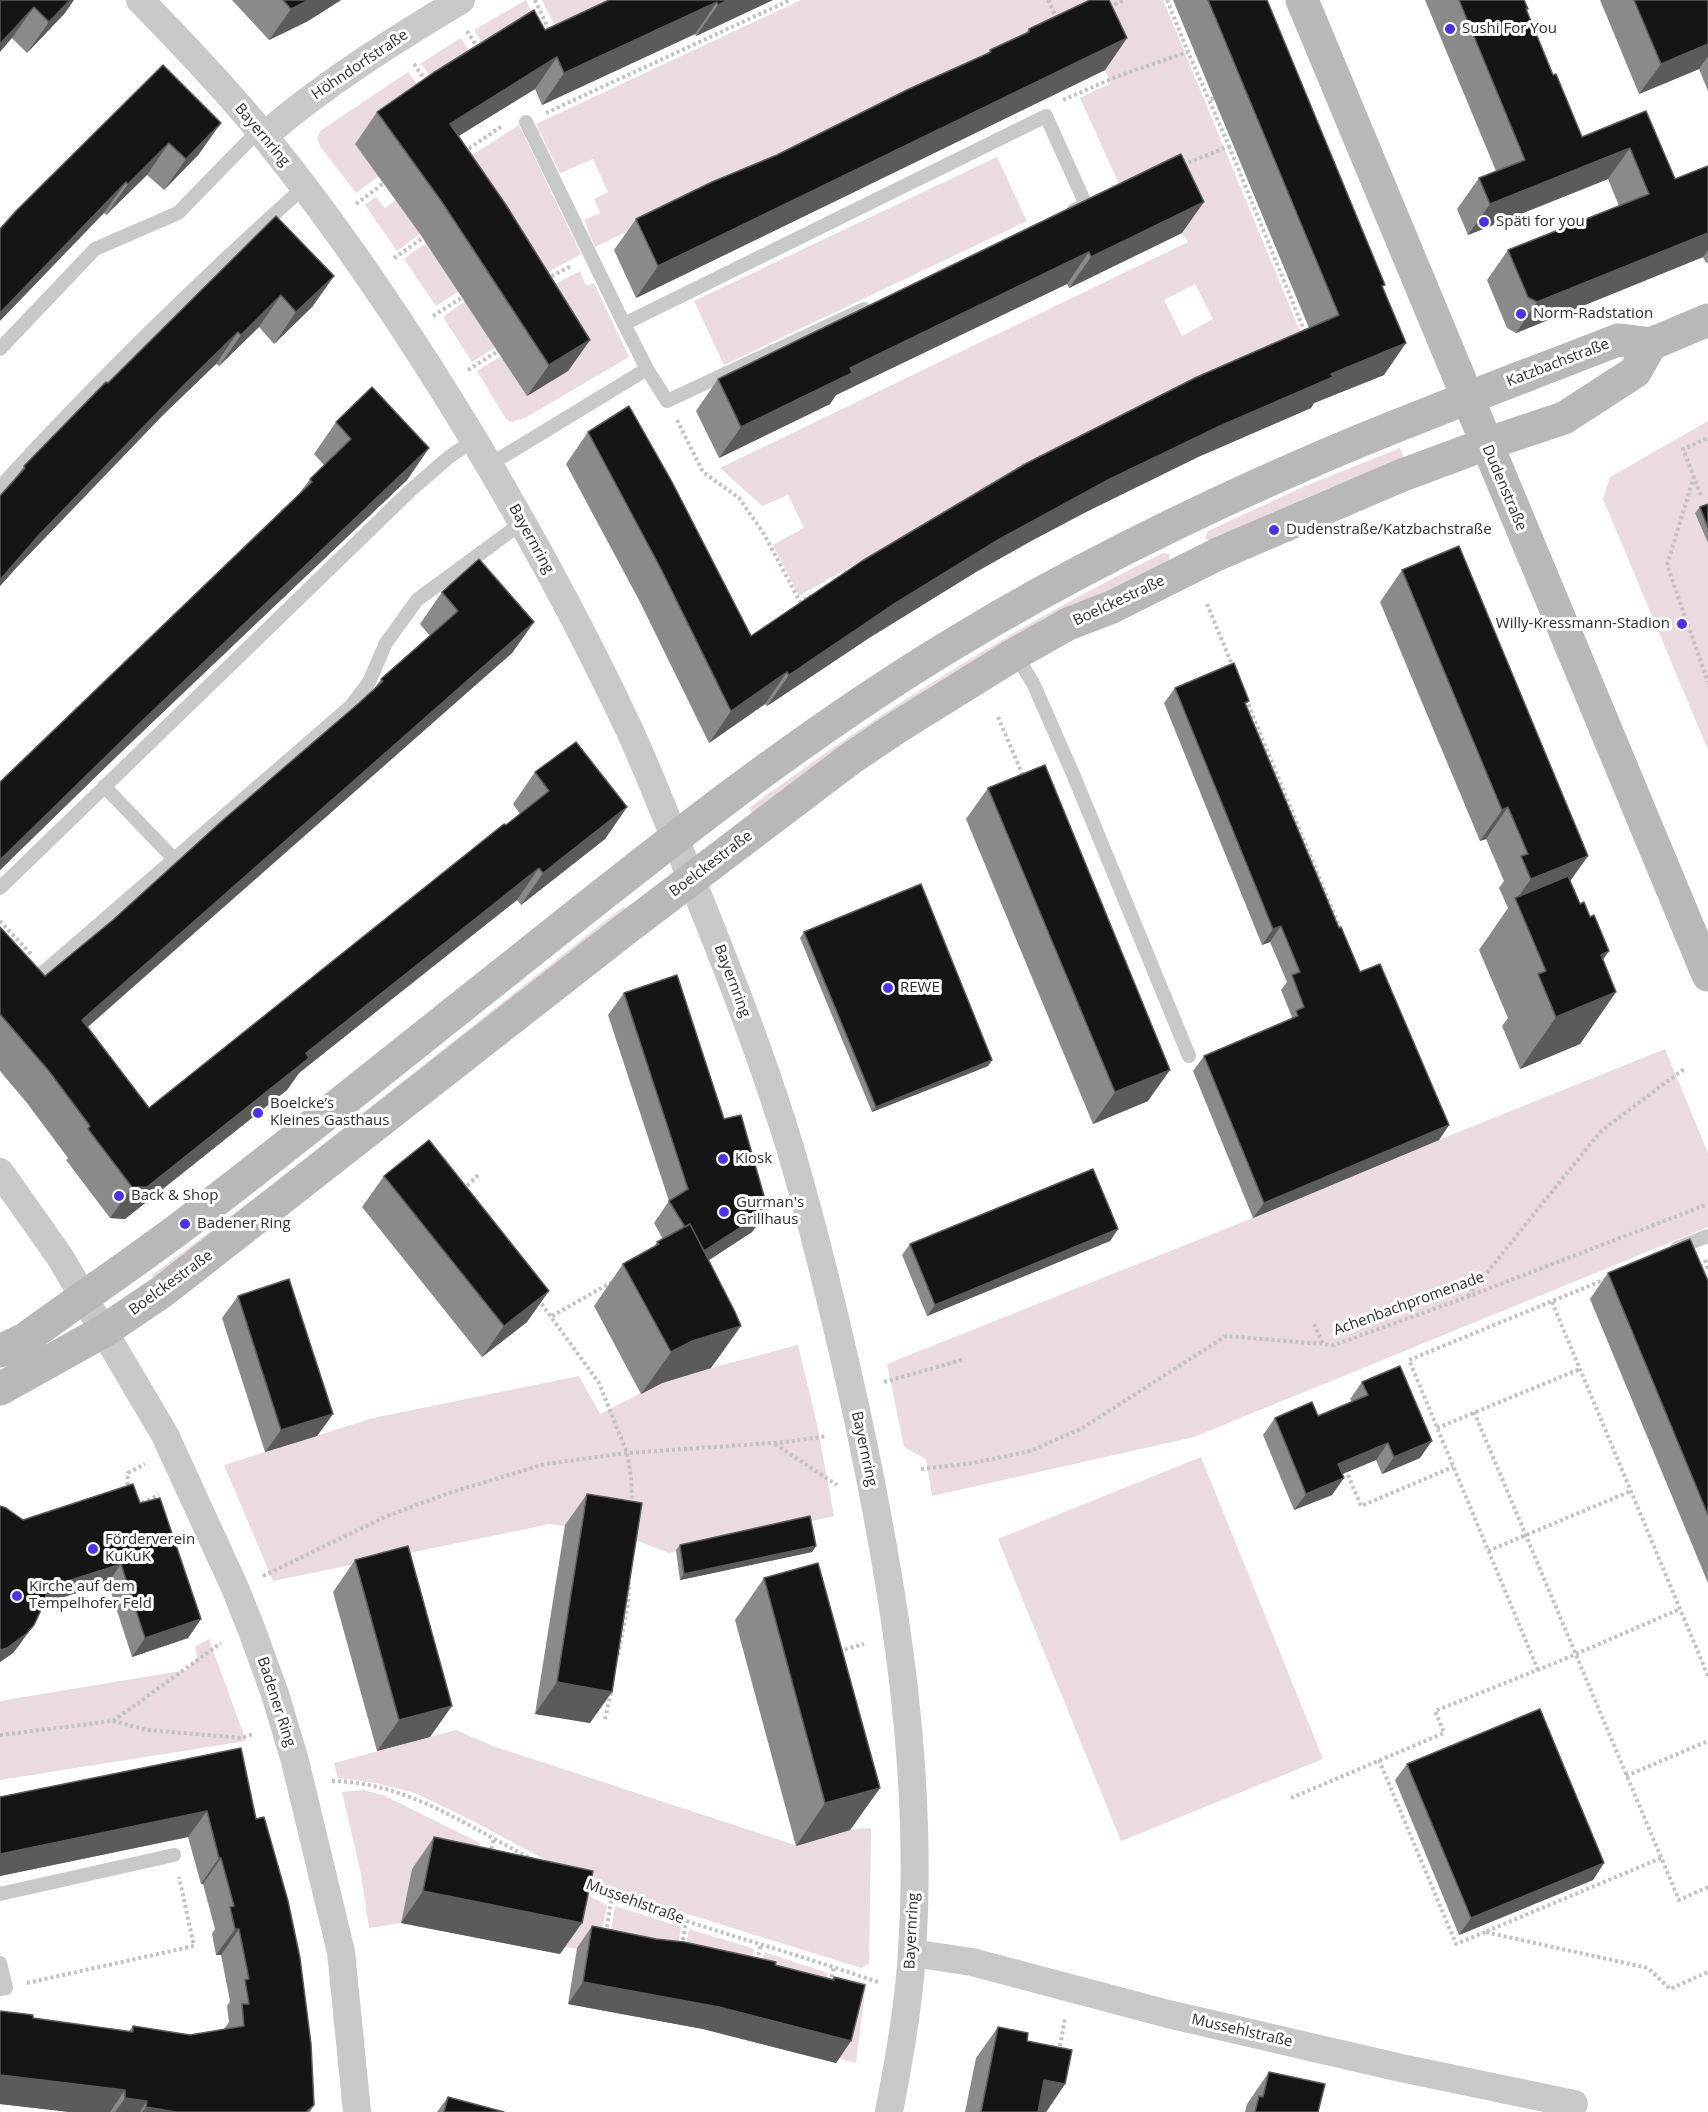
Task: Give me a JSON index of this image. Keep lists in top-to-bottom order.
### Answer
{
  "streets": {
    "main road": ["Katzbachstraße", "Dudenstraße", "Boelckestraße"],
    "street": [
      "Höhndorfstraße",
      "Bayernring",
      "Badener Ring",
      "Mussehlstraße"
    ],
    "path": ["Achenbachpromenade"]
  },
  "crossings": [
    ["Höhndorfstraße", "Bayernring"],
    ["Bayernring", "Boelckestraße"],
    ["Bayernring", "Mussehlstraße"],
    ["Katzbachstraße", "Dudenstraße"],
    ["Dudenstraße", "Boelckestraße"],
    ["Boelckestraße", "Badener Ring"]
  ],
  "places": [
    "Sushi For You",
    "Späti for you",
    "Norm-Radstation",
    "Dudenstraße/Katzbachstraße",
    "Willy-Kressmann-Stadion",
    "REWE",
    "Boelcke’s Kleines Gasthaus",
    "Kiosk",
    "Back & Shop",
    "Gurman's Grillhaus",
    "Badener Ring",
    "Förderverein KuKuK",
    "Kirche auf dem Tempelhofer Feld"
  ]
}
